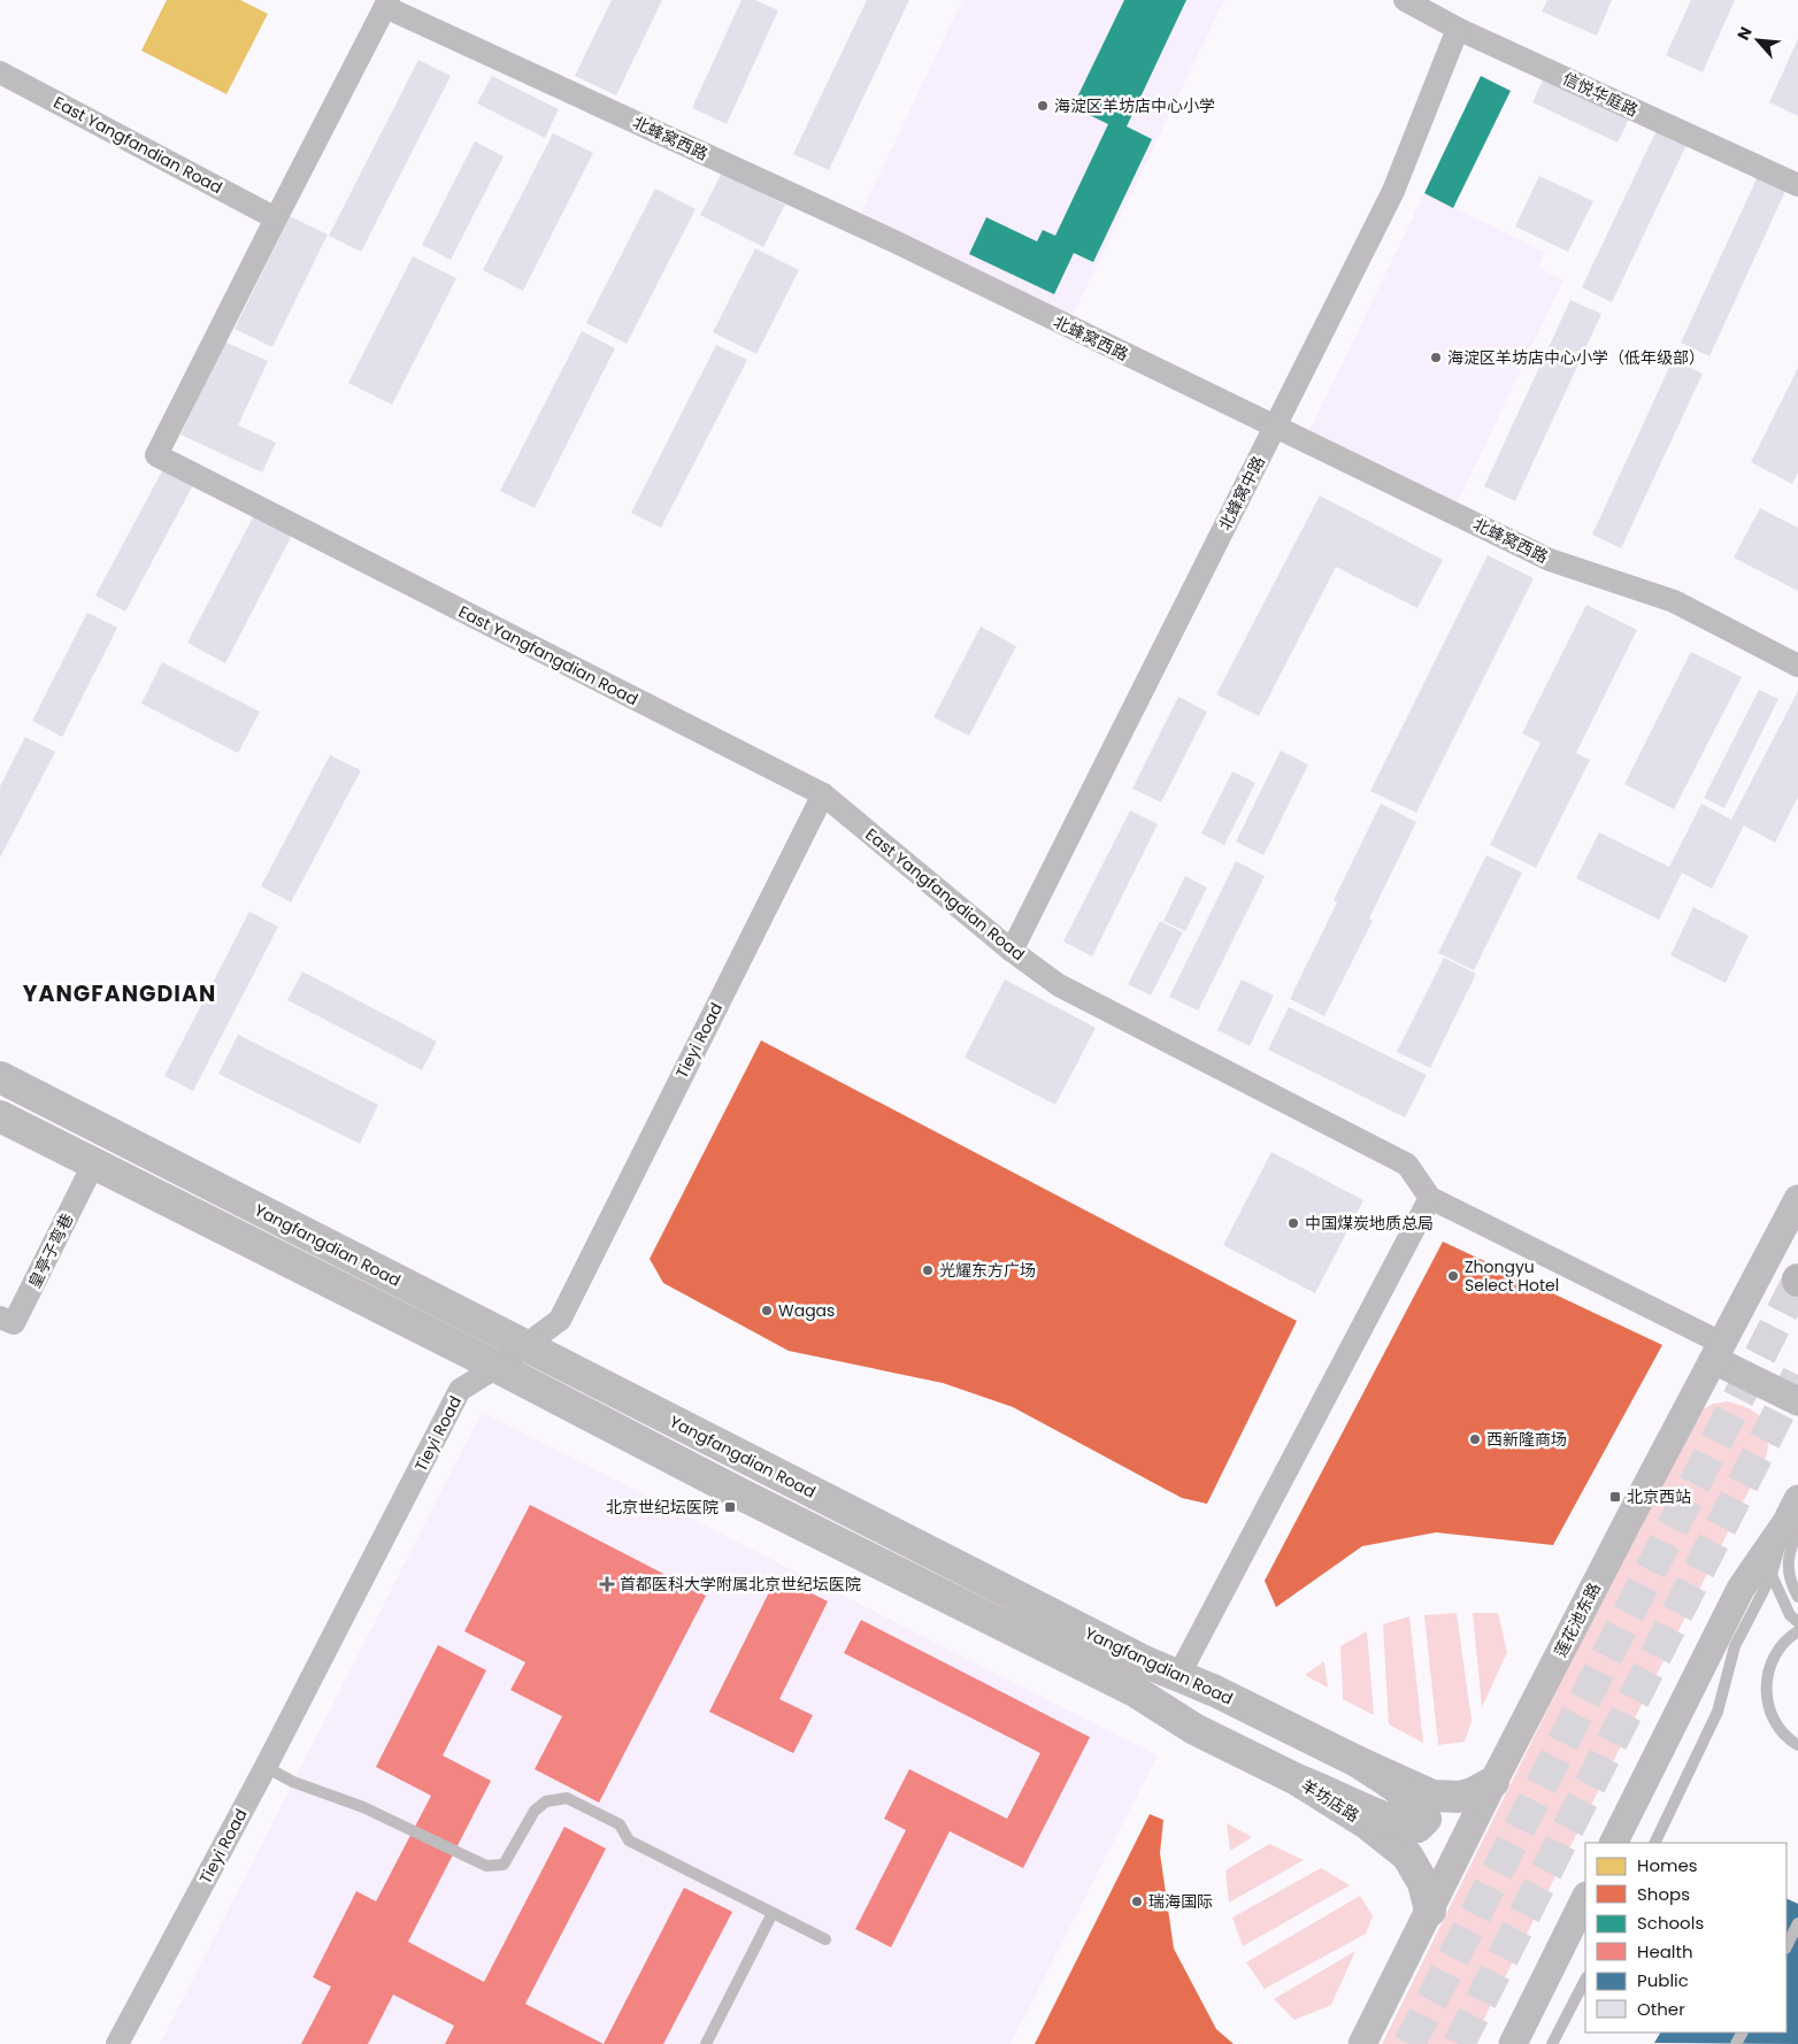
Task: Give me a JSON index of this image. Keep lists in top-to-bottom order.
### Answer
{
  "streets": {
    "main road": ["Yangfangdian Road", "羊坊店路"],
    "street": [
      "信悦华庭路",
      "北蜂窝西路",
      "East Yangfandian Road",
      "北蜂窝中路",
      "East Yangfangdian Road",
      "Tieyi Road",
      "皇亭子弯巷",
      "莲花池东路"
    ]
  },
  "crossings": [
    ["信悦华庭路", "北蜂窝中路"],
    ["北蜂窝西路", "北蜂窝中路"],
    ["East Yangfandian Road", "East Yangfangdian Road"],
    ["北蜂窝中路", "East Yangfangdian Road"],
    ["East Yangfangdian Road", "Tieyi Road"],
    ["East Yangfangdian Road", "莲花池东路"],
    ["Tieyi Road", "Yangfangdian Road"],
    ["Yangfangdian Road", "皇亭子弯巷"],
    ["Yangfangdian Road", "莲花池东路"],
    ["Yangfangdian Road", "羊坊店路"],
    ["莲花池东路", "羊坊店路"]
  ],
  "districts": ["YANGFANGDIAN"],
  "places": {
    "other": [
      "海淀区羊坊店中心小学",
      "海淀区羊坊店中心小学（低年级部）",
      "中国煤炭地质总局",
      "光耀东方广场",
      "Zhongyu Select Hotel",
      "Wagas",
      "西新隆商场",
      "瑞海国际"
    ],
    "transit": ["北京西站", "北京世纪坛医院"],
    "health": ["首都医科大学附属北京世纪坛医院"]
  },
  "legend": [
    "Homes",
    "Shops",
    "Schools",
    "Health",
    "Public",
    "Other"
  ],
  "north": "top left"
}
